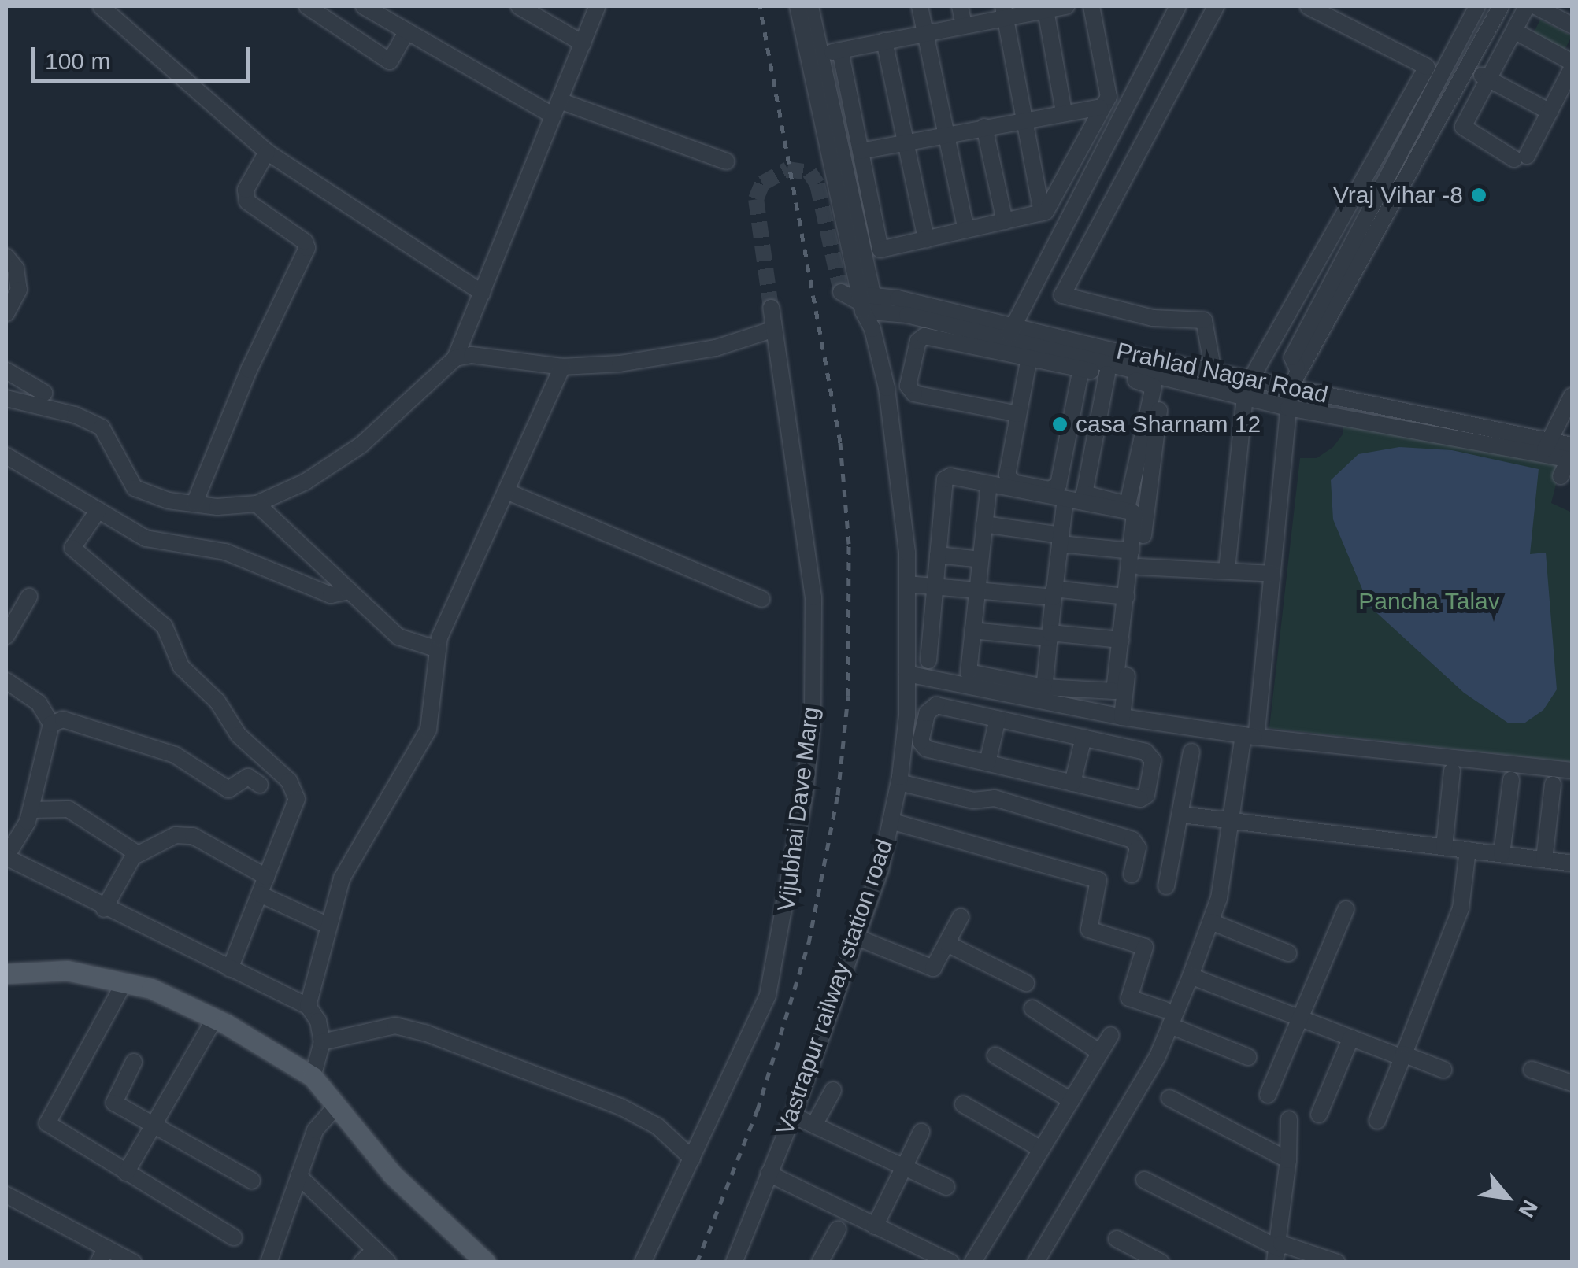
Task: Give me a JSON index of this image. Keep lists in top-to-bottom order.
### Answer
{
  "streets": {
    "street": ["Prahlad Nagar Road", "Vijubhai Dave Marg", "Vastrapur railway station road"]
  },
  "crossings": [
    ["Prahlad Nagar Road", "Vastrapur railway station road"]
  ],
  "parks": ["Pancha Talav"],
  "places": ["Vraj Vihar -8", "casa Sharnam 12"],
  "scale_bar": "100 m",
  "north": "bottom right"
}
